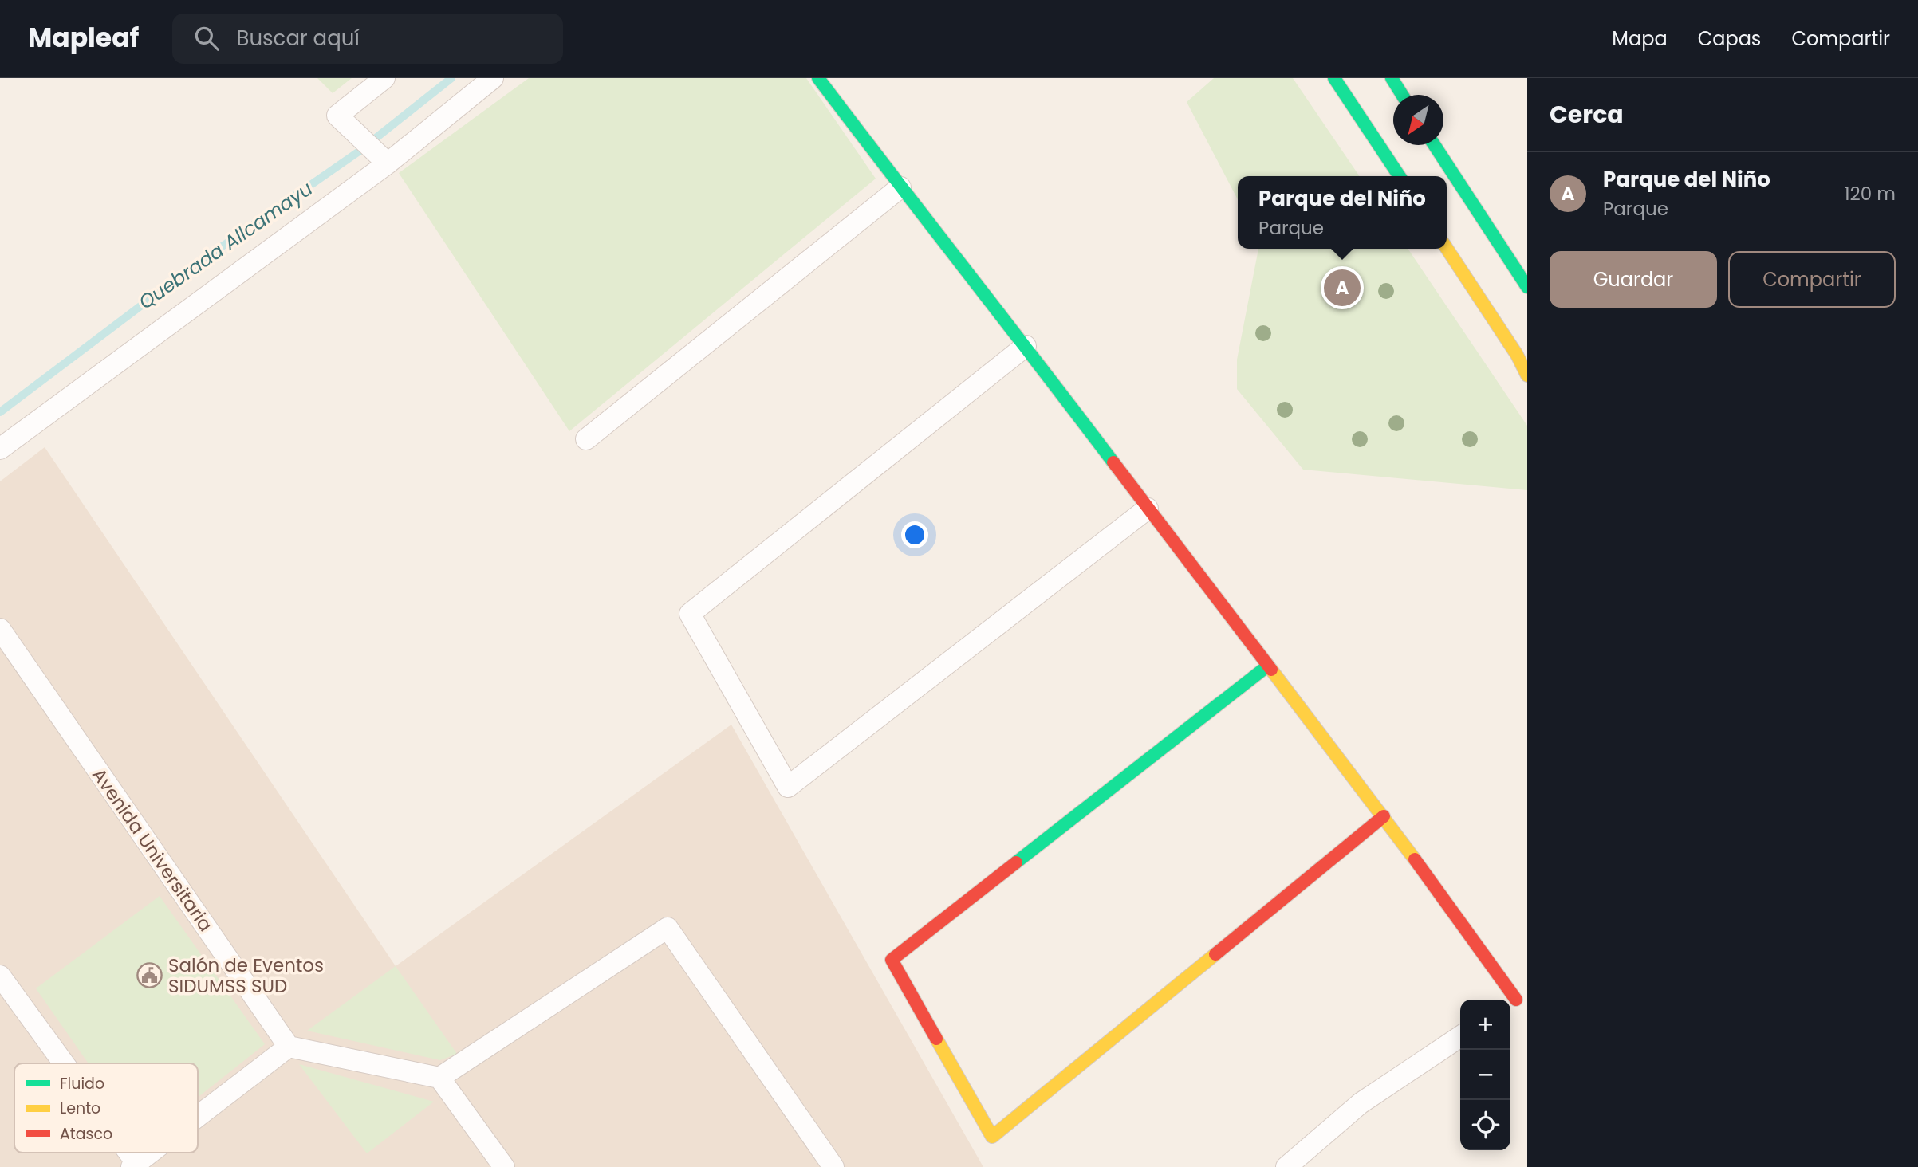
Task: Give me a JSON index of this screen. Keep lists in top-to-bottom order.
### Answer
{
  "streets": {
    "street": ["Avenida Universitaria"]
  },
  "water": ["Quebrada Allcamayu"],
  "places": {
    "public building": ["Salón de Eventos SIDUMSS SUD"]
  },
  "legend": ["Fluido", "Lento", "Atasco"],
  "north": "bottom left",
  "page": {
    "header": "Mapleaf",
    "search": "Buscar aquí",
    "nav": ["Mapa", "Capas", "Compartir"],
    "heading": "Cerca",
    "list": [
      {
        "mark": "A",
        "name": "Parque del Niño",
        "note": "Parque",
        "value": "120 m"
      }
    ],
    "popup": ["Parque del Niño", "Parque"],
    "buttons": ["Guardar", "Compartir"],
    "pins": "A",
    "map_buttons": ["+", "−"]
  }
}
